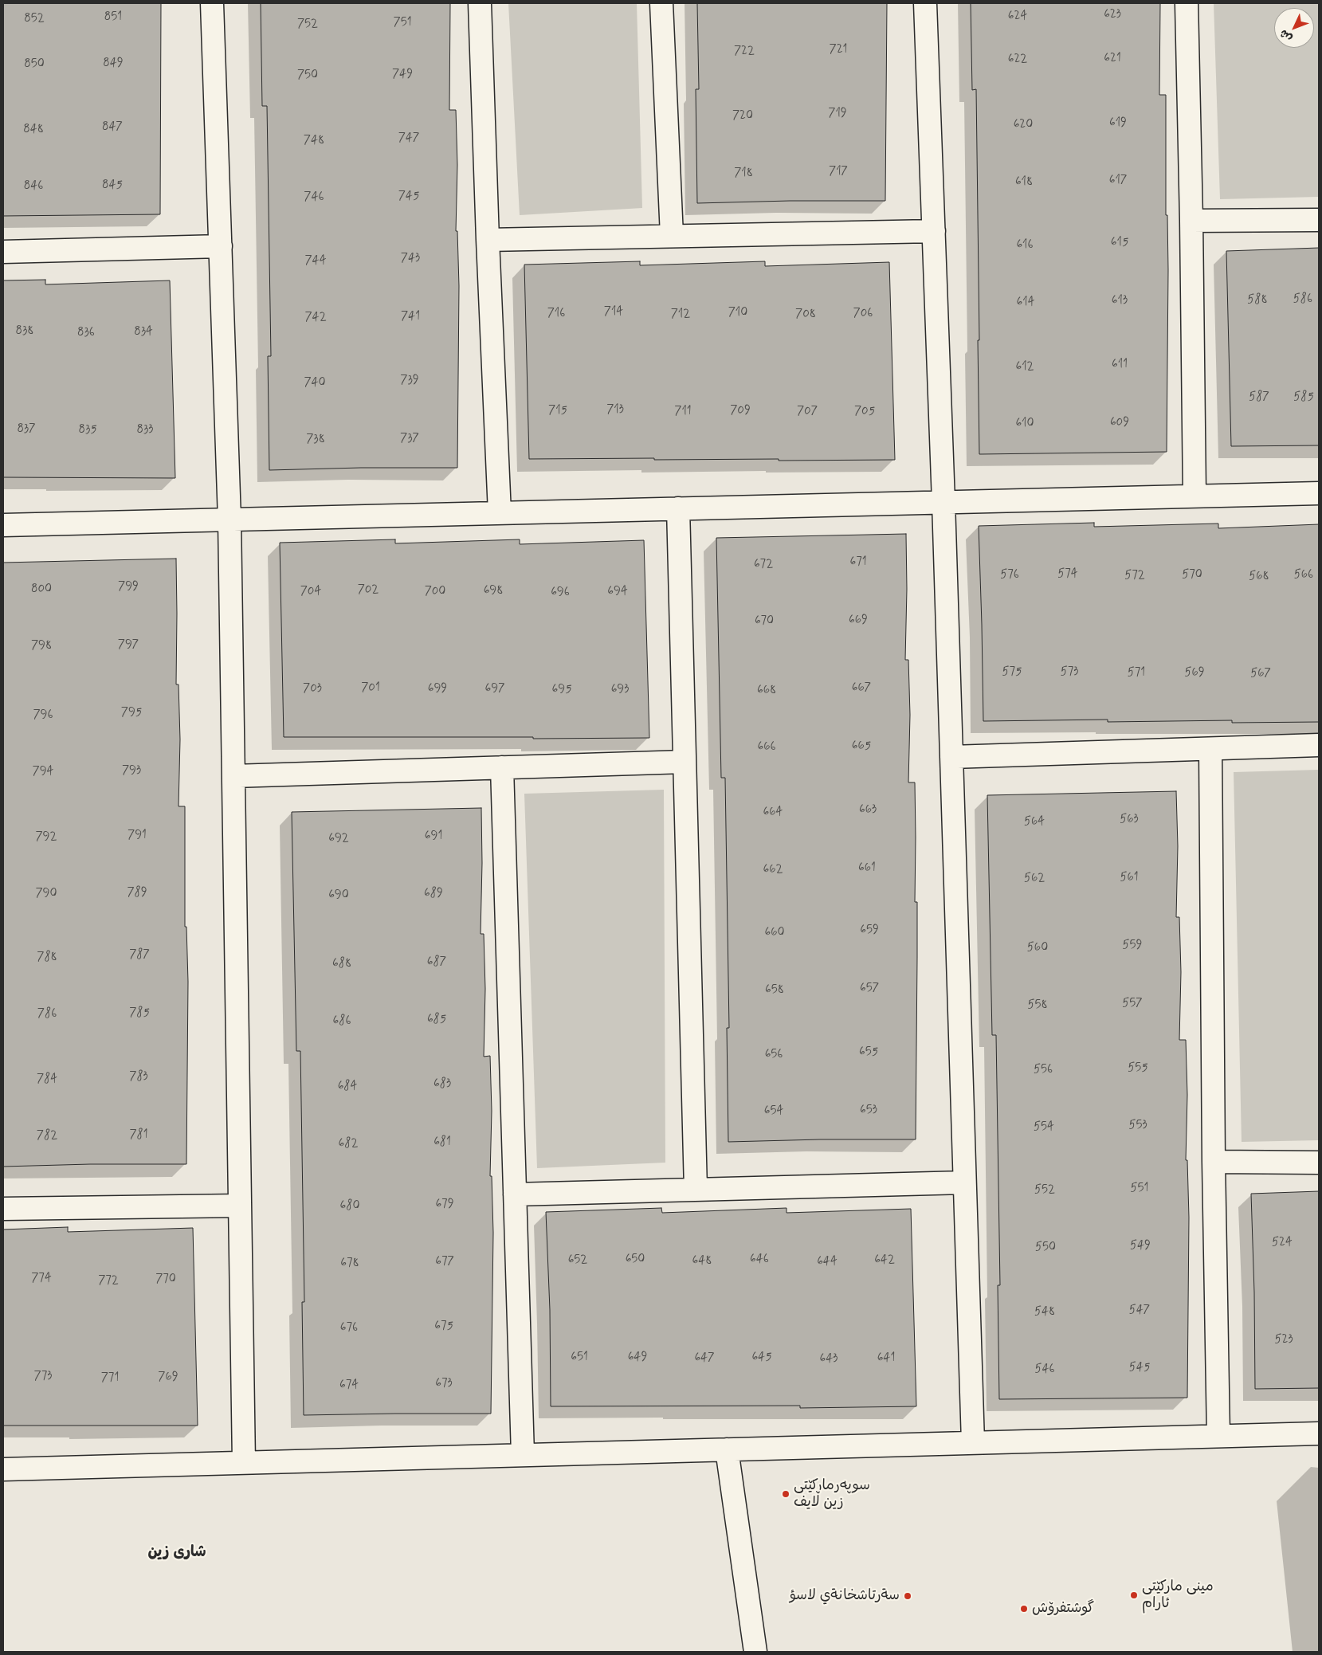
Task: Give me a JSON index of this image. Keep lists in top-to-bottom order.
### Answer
{
  "districts": ["شاری زین"],
  "places": [
    "سوپەرماركێتی زین ڵایف",
    "مينی ماركێتی ئارام",
    "سةرتاشخانةي لاسؤ",
    "گوشتفرۆش"
  ],
  "house_numbers": [
    "623",
    "624",
    "851",
    "852",
    "751",
    "752",
    "721",
    "722",
    "621",
    "622",
    "849",
    "850",
    "749",
    "750",
    "719",
    "720",
    "619",
    "620",
    "847",
    "848",
    "747",
    "748",
    "717",
    "718",
    "617",
    "618",
    "845",
    "846",
    "745",
    "746",
    "615",
    "616",
    "743",
    "744",
    "586",
    "588",
    "613",
    "614",
    "714",
    "710",
    "716",
    "706",
    "712",
    "708",
    "741",
    "742",
    "838",
    "834",
    "836",
    "611",
    "612",
    "739",
    "740",
    "587",
    "585",
    "713",
    "715",
    "709",
    "711",
    "707",
    "705",
    "609",
    "610",
    "837",
    "835",
    "833",
    "737",
    "738",
    "671",
    "672",
    "574",
    "576",
    "570",
    "566",
    "572",
    "568",
    "799",
    "800",
    "702",
    "698",
    "704",
    "700",
    "694",
    "696",
    "669",
    "670",
    "797",
    "798",
    "575",
    "573",
    "571",
    "569",
    "567",
    "701",
    "667",
    "703",
    "699",
    "697",
    "695",
    "693",
    "668",
    "795",
    "796",
    "665",
    "666",
    "793",
    "794",
    "663",
    "664",
    "563",
    "564",
    "791",
    "691",
    "792",
    "692",
    "661",
    "662",
    "561",
    "562",
    "789",
    "790",
    "689",
    "690",
    "659",
    "660",
    "559",
    "560",
    "787",
    "788",
    "687",
    "688",
    "657",
    "658",
    "557",
    "558",
    "785",
    "786",
    "685",
    "686",
    "655",
    "656",
    "555",
    "556",
    "783",
    "784",
    "683",
    "684",
    "653",
    "654",
    "553",
    "554",
    "781",
    "782",
    "681",
    "682",
    "551",
    "552",
    "679",
    "680",
    "524",
    "549",
    "550",
    "650",
    "646",
    "652",
    "642",
    "648",
    "677",
    "644",
    "678",
    "774",
    "770",
    "772",
    "547",
    "548",
    "675",
    "676",
    "523",
    "651",
    "649",
    "645",
    "647",
    "641",
    "643",
    "545",
    "546",
    "773",
    "769",
    "771",
    "673",
    "674"
  ],
  "north": "bottom left"
}
